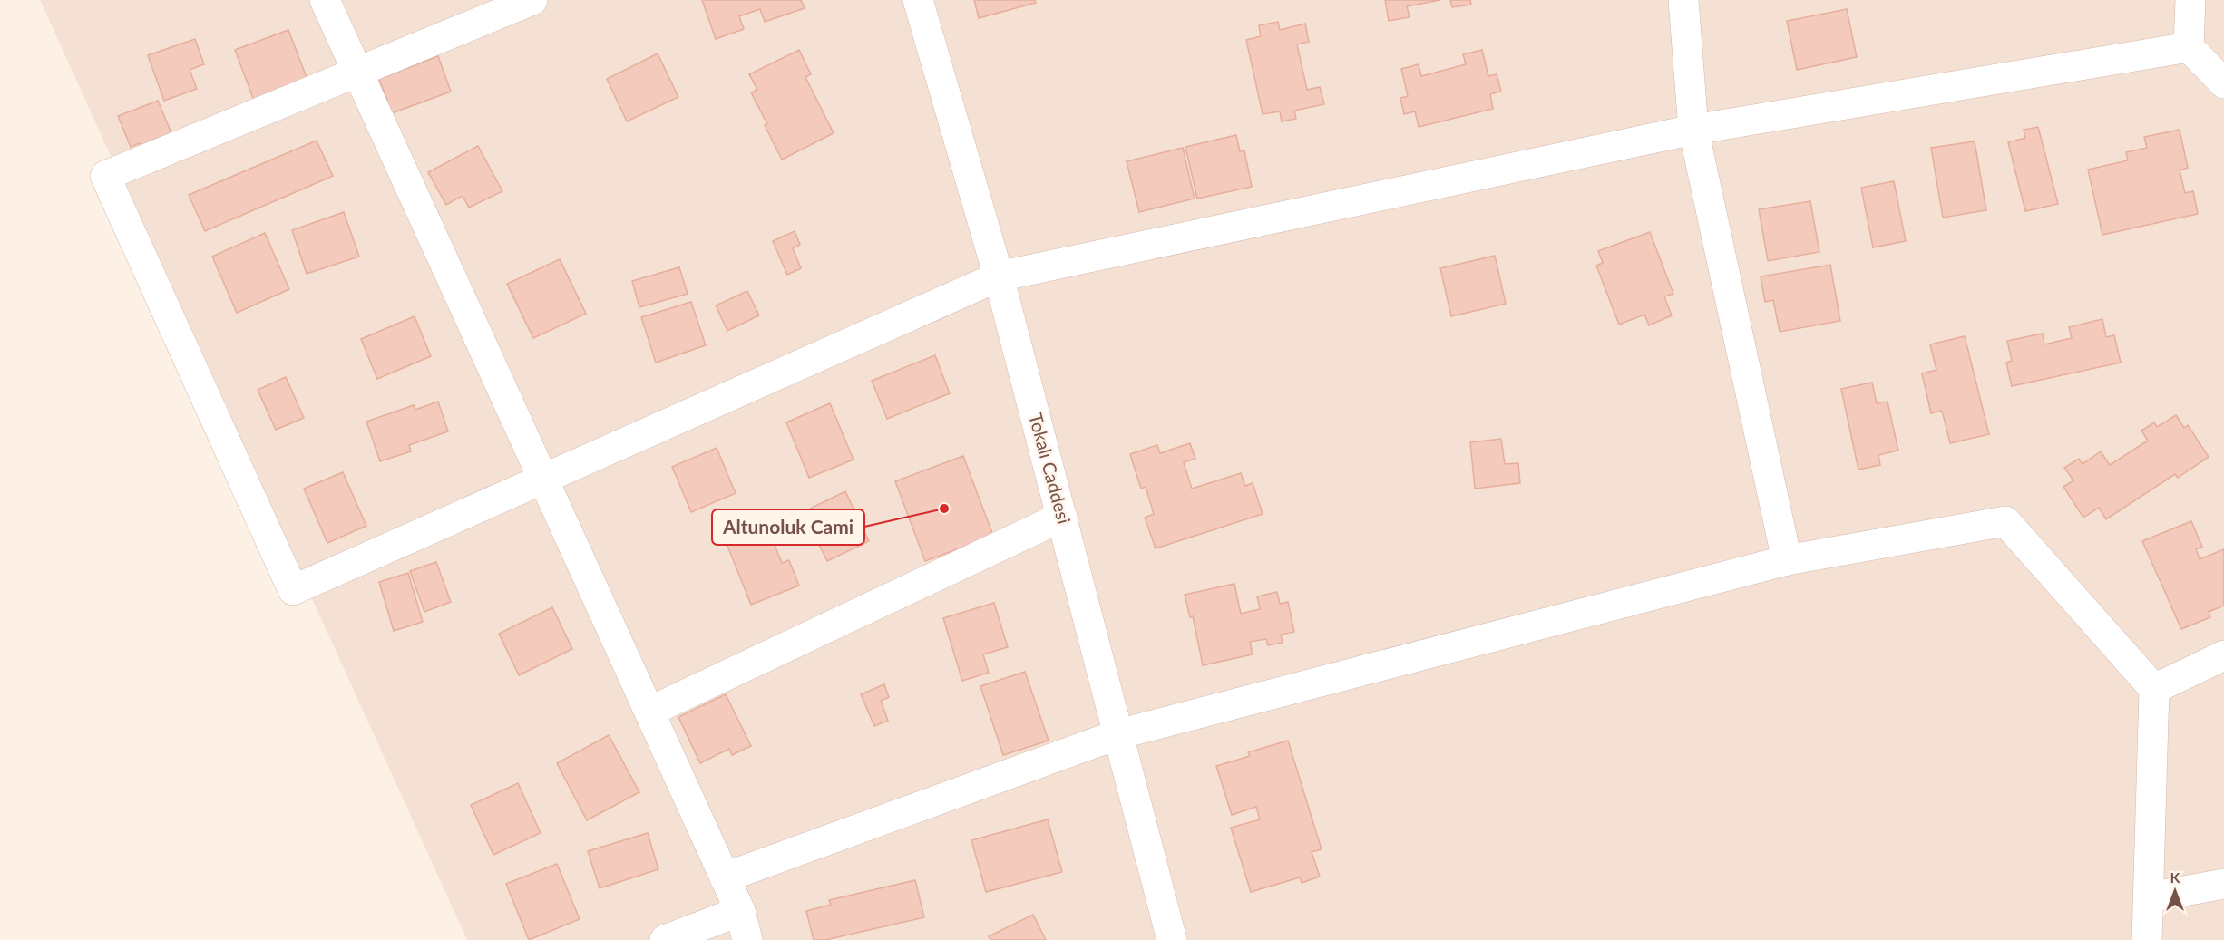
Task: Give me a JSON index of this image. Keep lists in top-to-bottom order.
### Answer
{
  "streets": {
    "street": ["Tokalı Caddesi"]
  },
  "places": ["Altunoluk Cami"],
  "north": "top"
}
